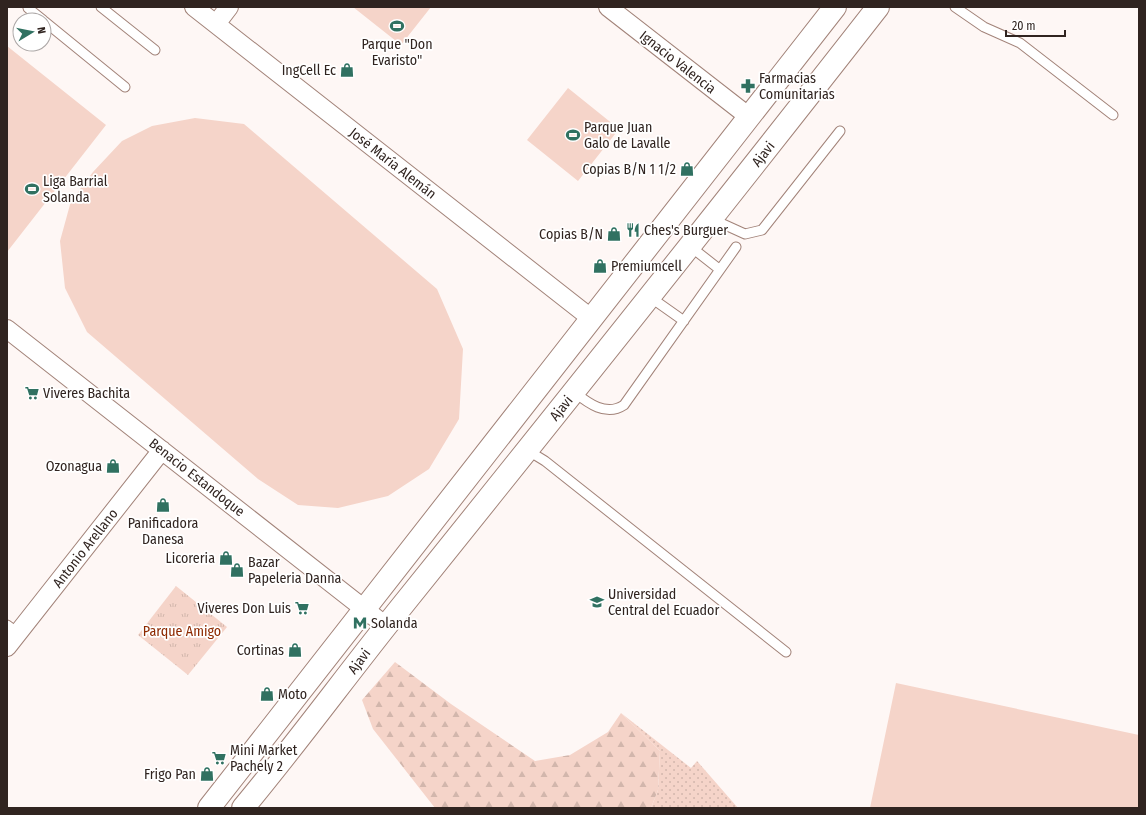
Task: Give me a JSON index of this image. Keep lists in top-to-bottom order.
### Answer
{
  "streets": {
    "street": [
      "Ignacio Valencia",
      "Ajavi",
      "José María Alemán",
      "Benacio Estandoque",
      "Antonio Arellano"
    ]
  },
  "crossings": [
    ["Ignacio Valencia", "Ajavi"],
    ["Ajavi", "José María Alemán"],
    ["Ajavi", "Benacio Estandoque"],
    ["Benacio Estandoque", "Antonio Arellano"]
  ],
  "parks": ["Parque Amigo"],
  "places": {
    "sports": ["Parque \"Don Evaristo\"", "Parque Juan Galo de Lavalle", "Liga Barrial Solanda"],
    "shop": [
      "IngCell Ec",
      "Copias B/N 1 1/2",
      "Copias B/N",
      "Premiumcell",
      "Ozonagua",
      "Panificadora Danesa",
      "Licoreria",
      "Bazar Papeleria Danna",
      "Cortinas",
      "Moto",
      "Frigo Pan"
    ],
    "pharmacy": ["Farmacias Comunitarias"],
    "restaurant": ["Ches's Burguer"],
    "supermarket": ["Viveres Bachita", "Viveres Don Luis", "Mini Market Pachely 2"],
    "school or university": ["Universidad Central del Ecuador"],
    "metro station": ["Solanda"]
  },
  "scale_bar": "20 m",
  "north": "right"
}
